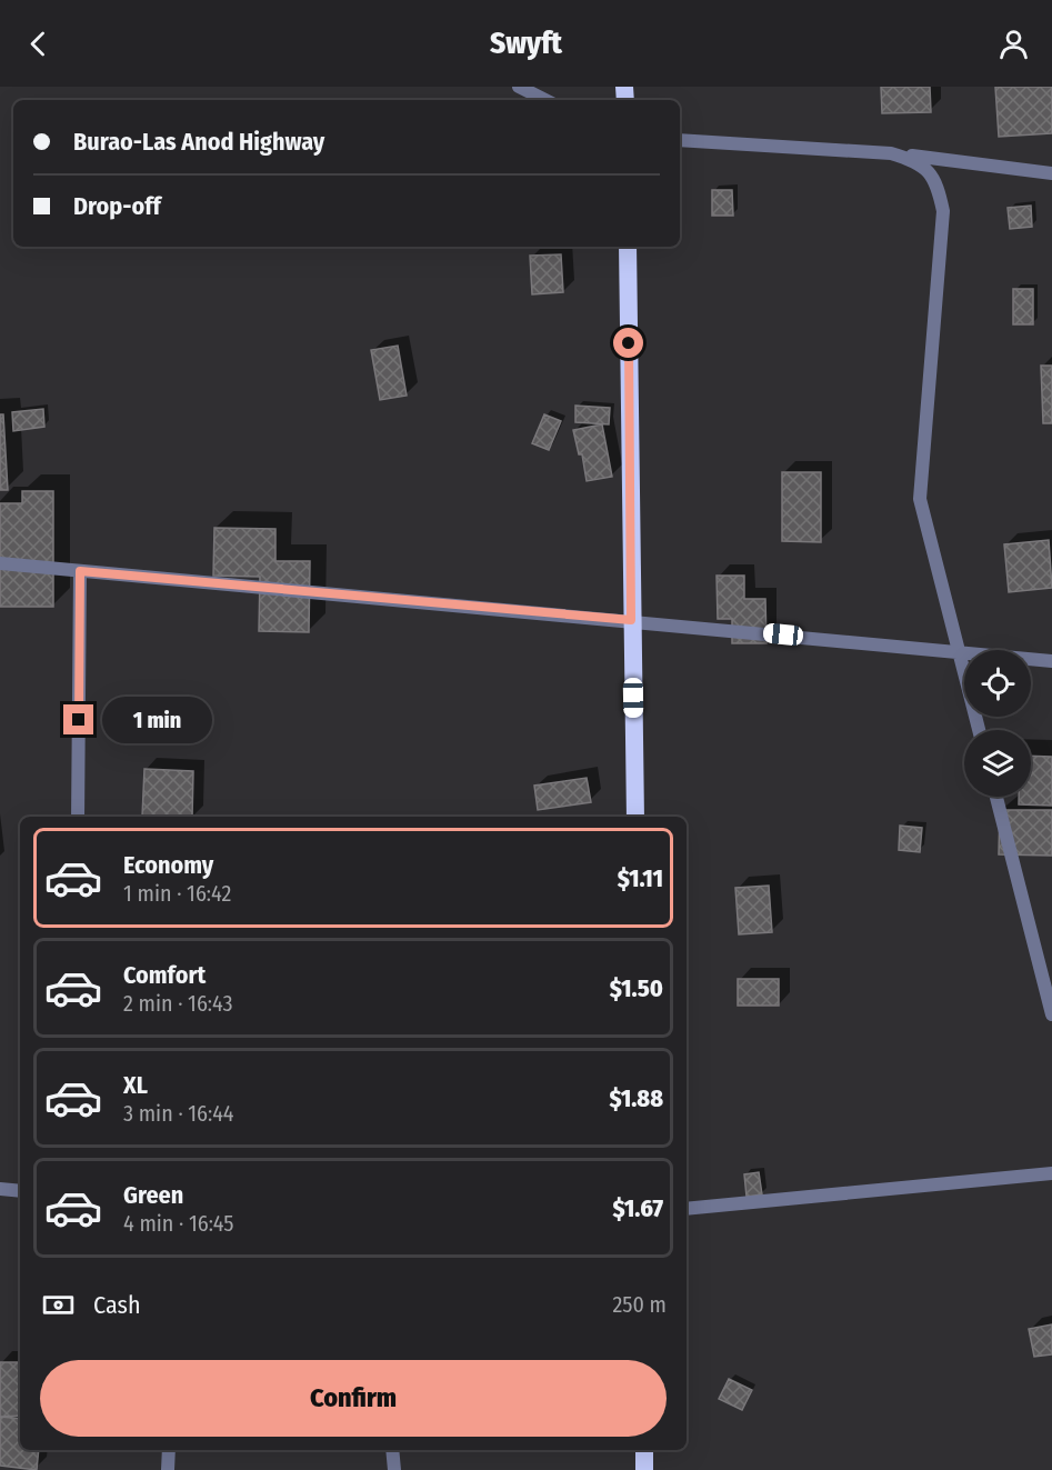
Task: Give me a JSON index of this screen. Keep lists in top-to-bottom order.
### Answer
{
  "page": {
    "header": "Swyft",
    "banner": ["Burao-Las Anod Highway", "Drop-off"],
    "bubble": "1 min",
    "list": [
      {
        "name": "Economy",
        "note": "1 min · 16:42",
        "value": "$1.11"
      },
      {
        "name": "Comfort",
        "note": "2 min · 16:43",
        "value": "$1.50"
      },
      {
        "name": "XL",
        "note": "3 min · 16:44",
        "value": "$1.88"
      },
      {
        "name": "Green",
        "note": "4 min · 16:45",
        "value": "$1.67"
      }
    ],
    "pay": ["Cash", "250 m"],
    "buttons": "Confirm"
  }
}
